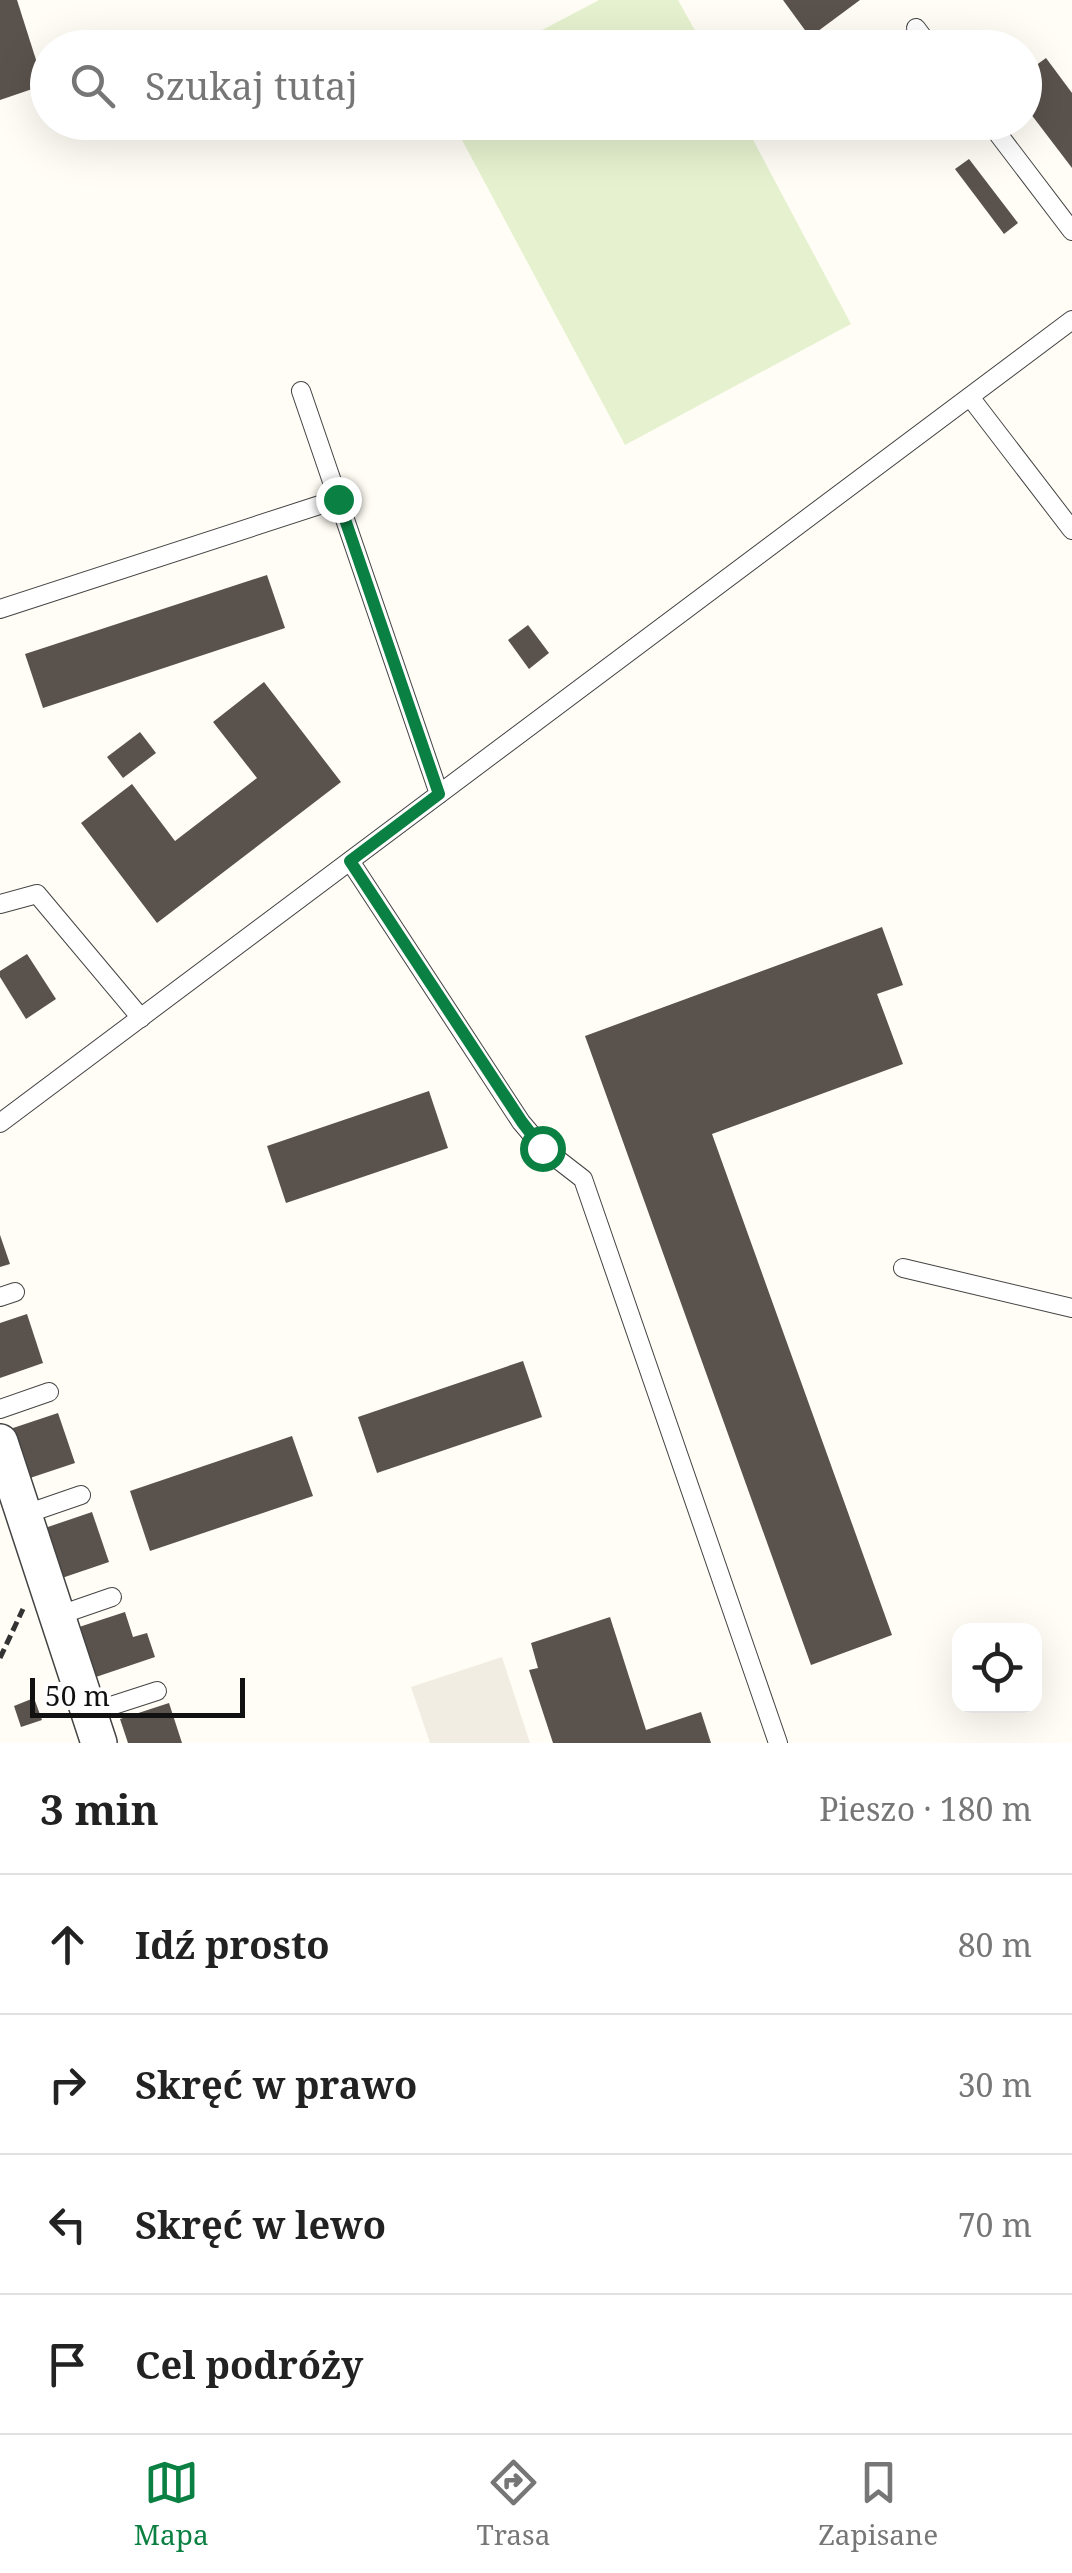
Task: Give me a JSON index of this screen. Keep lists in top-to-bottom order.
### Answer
{
  "scale_bar": "50 m",
  "page": {
    "search": "Szukaj tutaj",
    "scale": "50 m",
    "heading": ["3 min", "Pieszo · 180 m"],
    "list": [
      ["Idź prosto", "80 m"],
      ["Skręć w prawo", "30 m"],
      ["Skręć w lewo", "70 m"],
      "Cel podróży"
    ],
    "nav": ["Mapa", "Trasa", "Zapisane"]
  }
}
